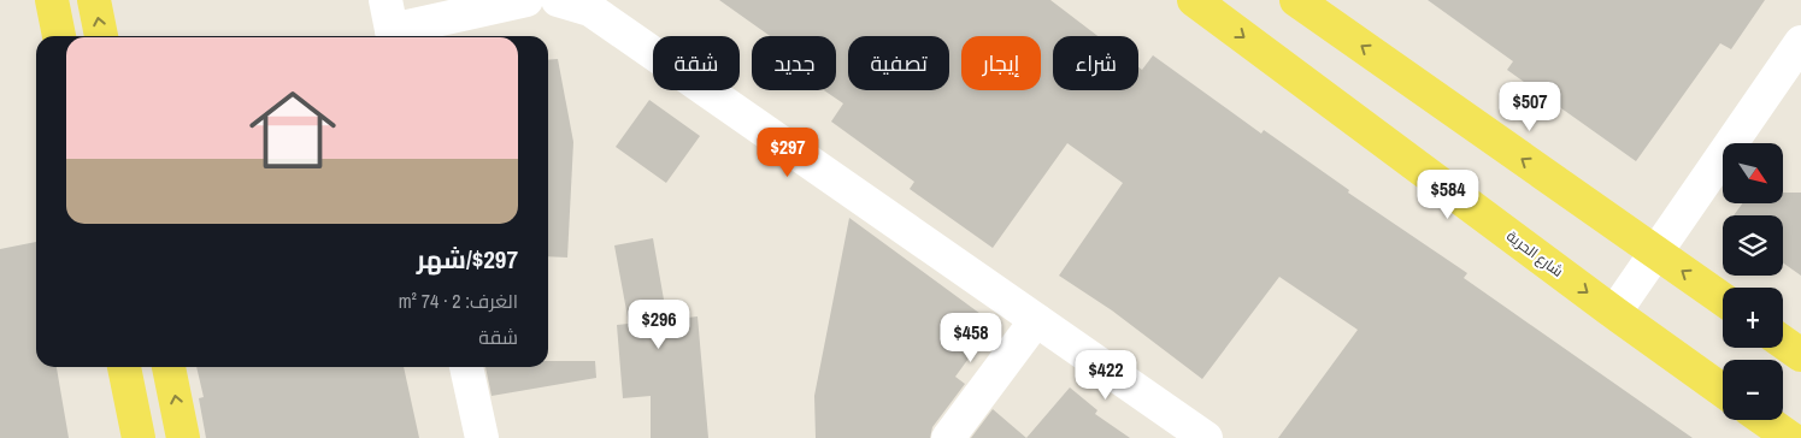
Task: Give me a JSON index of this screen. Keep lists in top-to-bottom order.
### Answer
{
  "streets": {
    "main road": ["شارع الحرية"]
  },
  "north": "bottom right",
  "page": {
    "chip": [
      "شراء",
      "إيجار",
      "تصفية",
      "جديد",
      "شقة"
    ],
    "list": [
      {
        "name": "$297/شهر",
        "note": "الغرف: 2 · 74 m² · شقة"
      }
    ],
    "price": [
      "$507",
      "$297",
      "$584",
      "$296",
      "$458",
      "$422"
    ],
    "map_buttons": ["+", "−"]
  }
}
